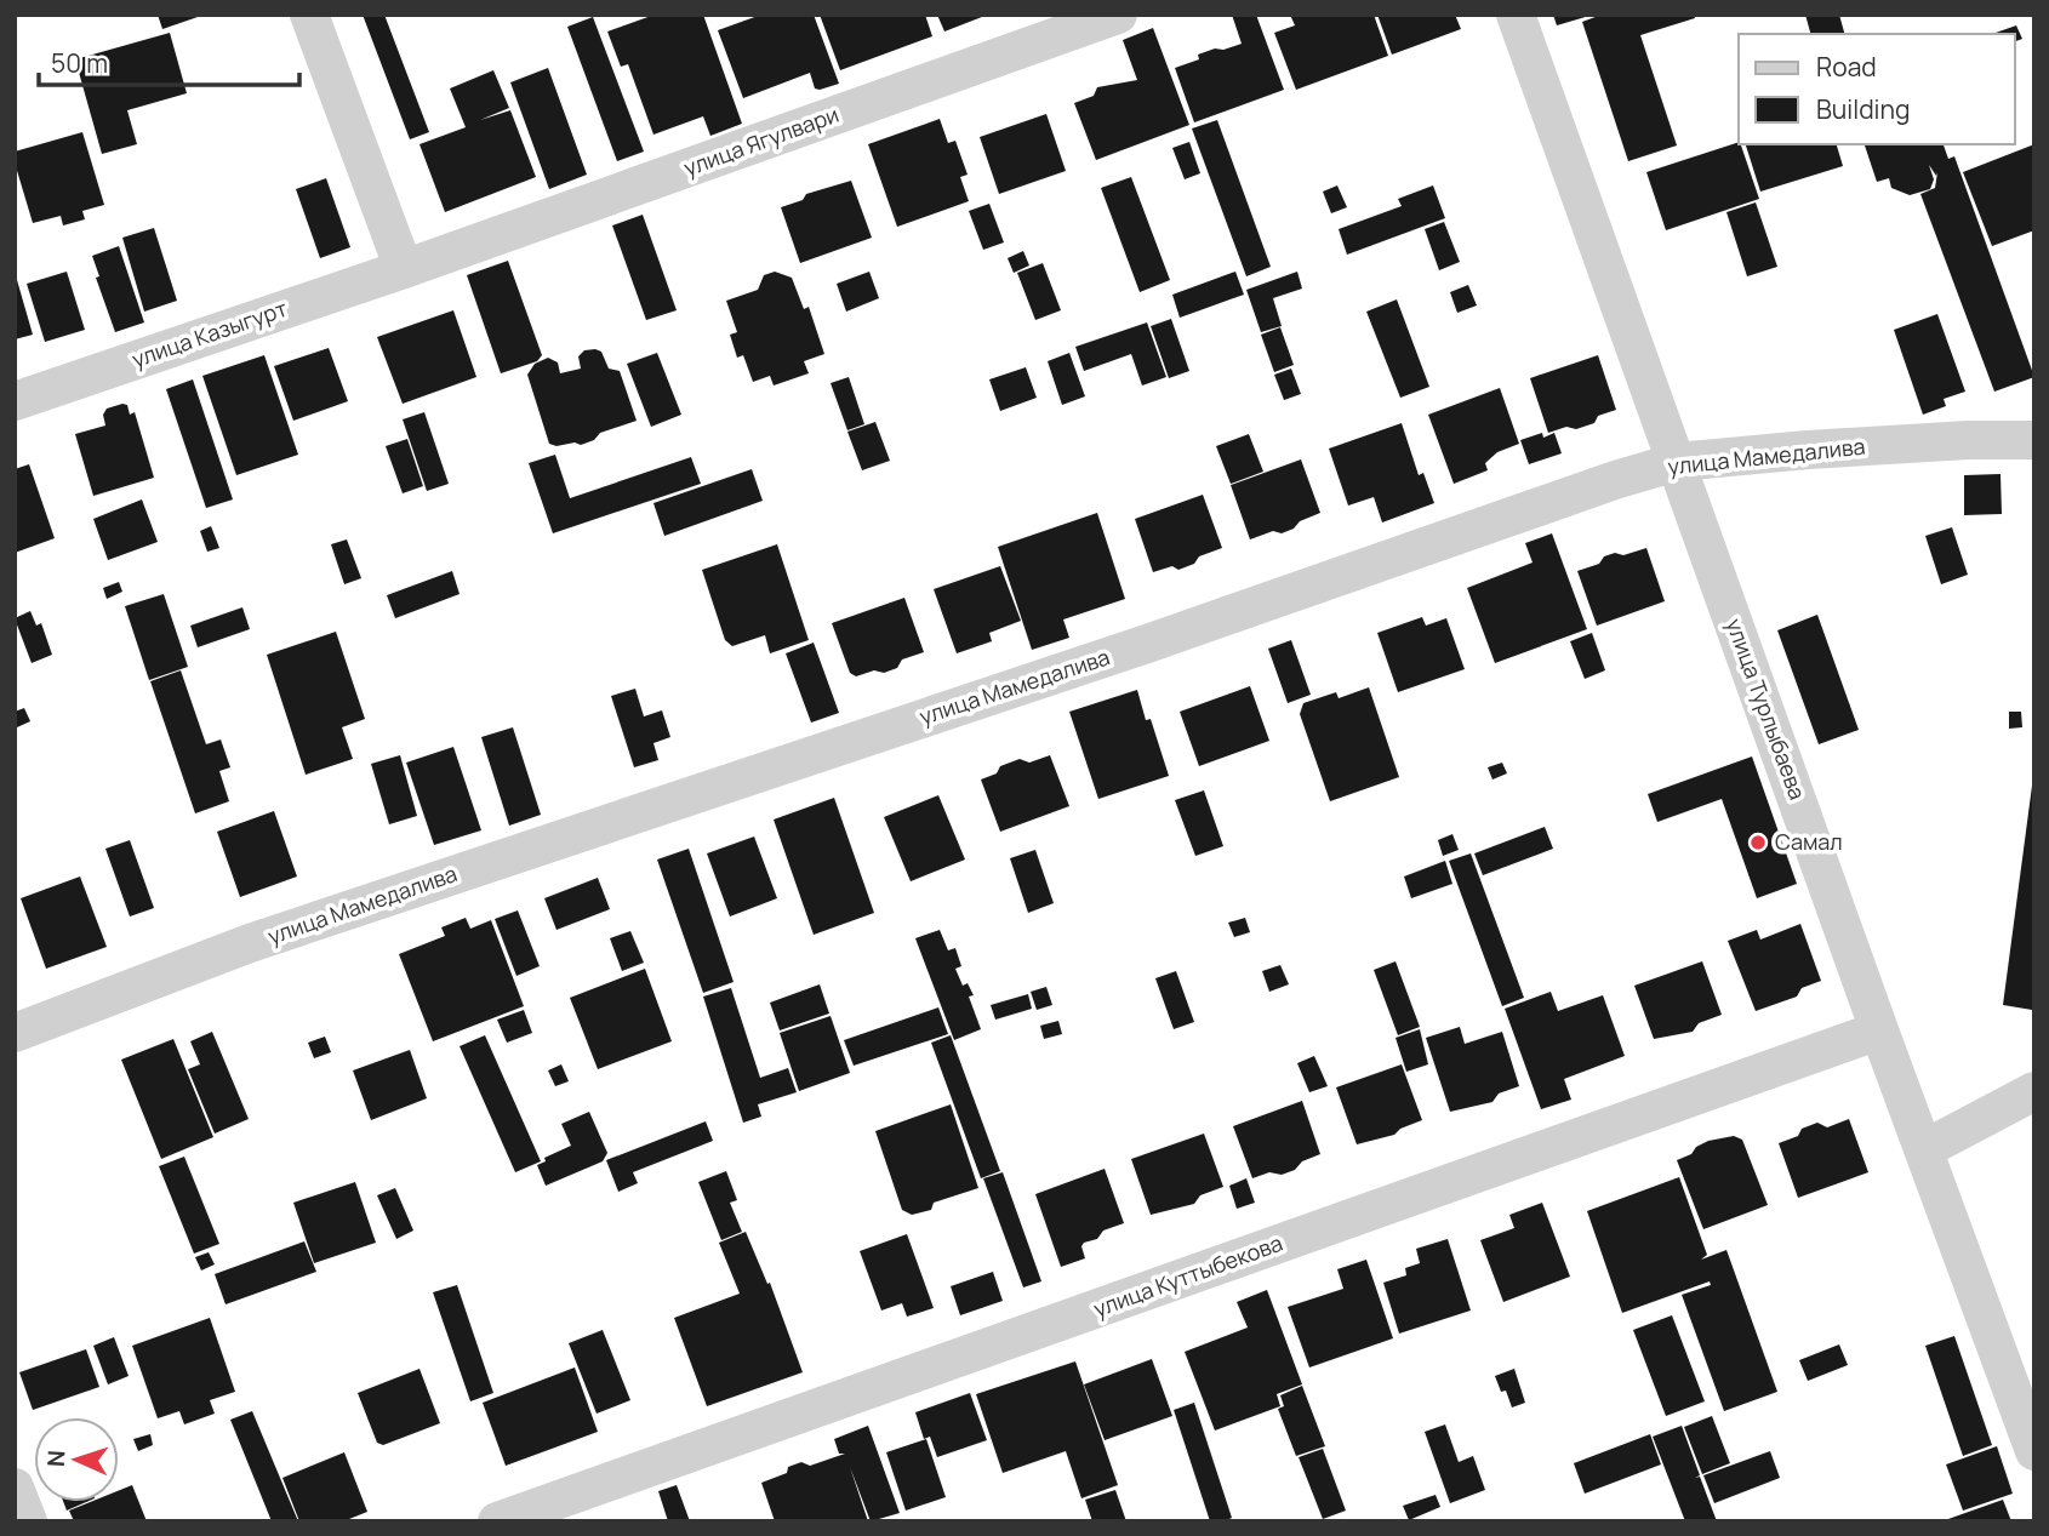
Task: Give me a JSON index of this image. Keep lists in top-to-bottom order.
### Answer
{
  "streets": {
    "street": [
      "улица Ягулвари",
      "улица Казыгурт",
      "улица Мамедалива",
      "улица Турлыбаева",
      "улица Куттыбекова"
    ]
  },
  "crossings": [
    ["улица Ягулвари", "улица Казыгурт"],
    ["улица Мамедалива", "улица Турлыбаева"],
    ["улица Турлыбаева", "улица Куттыбекова"]
  ],
  "places": ["Самал"],
  "legend": ["Road", "Building"],
  "scale_bar": "50 m",
  "north": "left"
}
